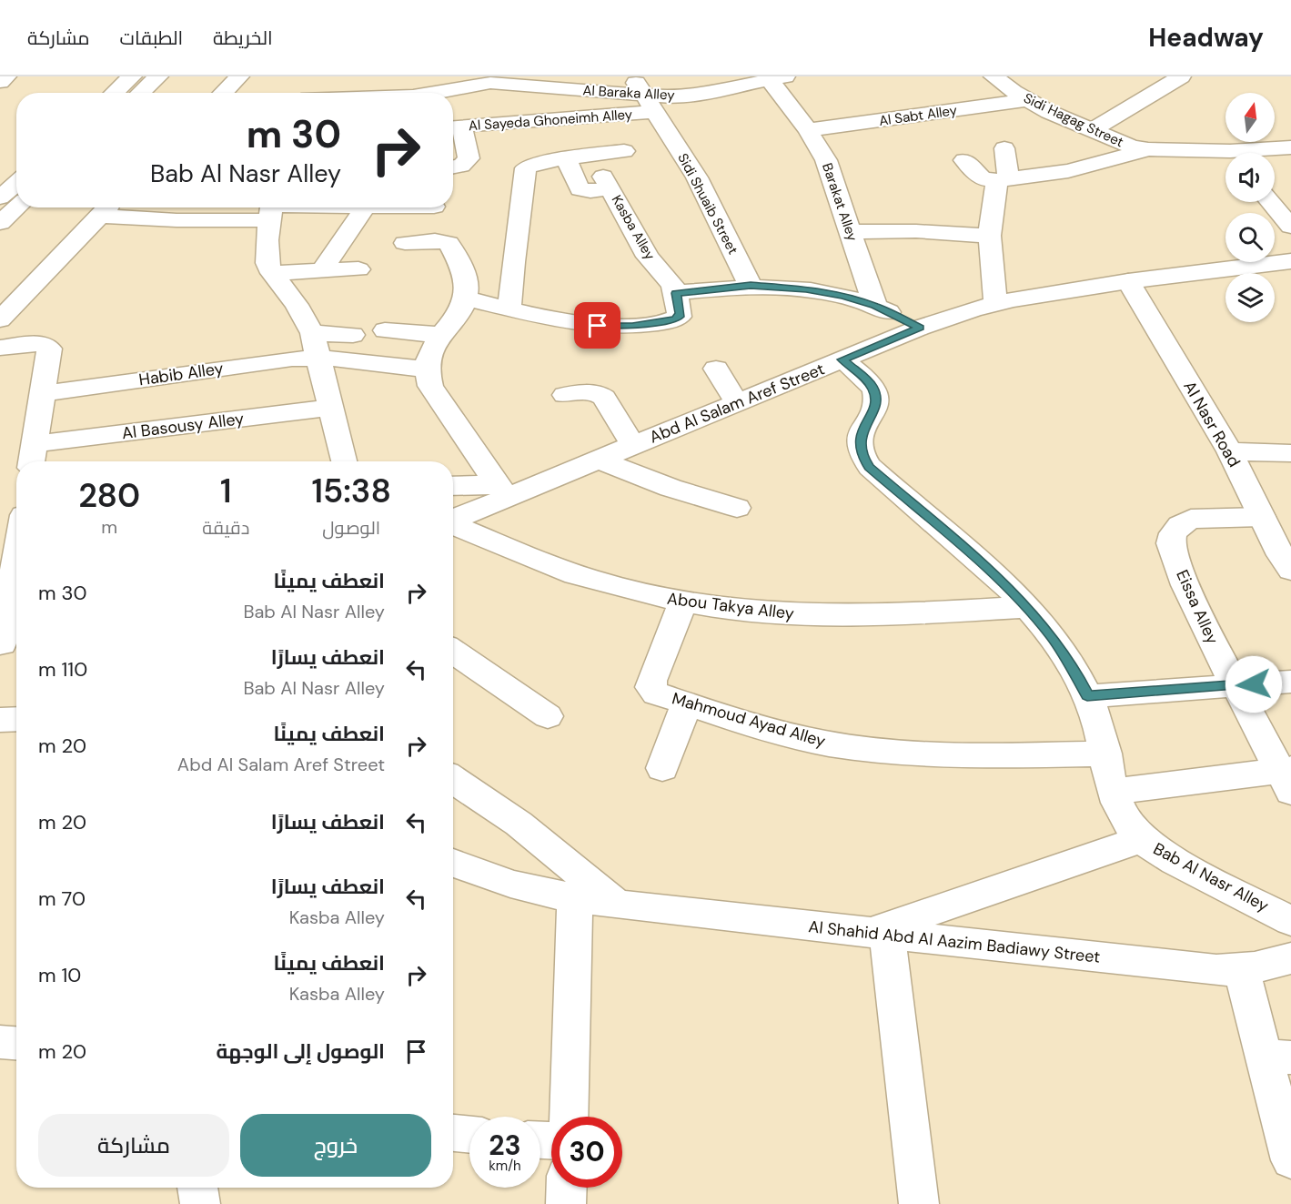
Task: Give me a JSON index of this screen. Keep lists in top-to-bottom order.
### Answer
{
  "streets": {
    "street": [
      "Al Baraka Alley",
      "Al Sabt Alley",
      "Al Sayeda Ghoneimh Alley",
      "Sidi Hagag Street",
      "Barakat Alley",
      "Sidi Shuaib Street",
      "Kasba Alley",
      "Habib Alley",
      "Abd Al Salam Aref Street",
      "Al Nasr Road",
      "Al Basousy Alley",
      "Abou Takya Alley",
      "Eissa Alley",
      "Mahmoud Ayad Alley",
      "Bab Al Nasr Alley",
      "Al Shahid Abd Al Aazim Badiawy Street"
    ]
  },
  "crossings": [
    ["Al Baraka Alley", "Al Sayeda Ghoneimh Alley"],
    ["Al Baraka Alley", "Barakat Alley"],
    ["Al Baraka Alley", "Sidi Shuaib Street"],
    ["Al Sabt Alley", "Sidi Hagag Street"],
    ["Al Sabt Alley", "Barakat Alley"],
    ["Al Sayeda Ghoneimh Alley", "Sidi Shuaib Street"],
    ["Abd Al Salam Aref Street", "Al Nasr Road"],
    ["Abd Al Salam Aref Street", "Bab Al Nasr Alley"],
    ["Al Nasr Road", "Eissa Alley"],
    ["Abou Takya Alley", "Mahmoud Ayad Alley"],
    ["Abou Takya Alley", "Bab Al Nasr Alley"],
    ["Mahmoud Ayad Alley", "Bab Al Nasr Alley"]
  ],
  "north": "top",
  "page": {
    "header": "Headway",
    "nav": ["الخريطة", "الطبقات", "مشاركة"],
    "turn": ["30 m", "Bab Al Nasr Alley"],
    "eta": [
      "15:38",
      "الوصول",
      "1",
      "دقيقة",
      "280",
      "m"
    ],
    "list": [
      {
        "name": "انعطف يمينًا",
        "note": "Bab Al Nasr Alley",
        "value": "30 m"
      },
      {
        "name": "انعطف يسارًا",
        "note": "Bab Al Nasr Alley",
        "value": "110 m"
      },
      {
        "name": "انعطف يمينًا",
        "note": "Abd Al Salam Aref Street",
        "value": "20 m"
      },
      {
        "name": "انعطف يسارًا",
        "value": "20 m"
      },
      {
        "name": "انعطف يسارًا",
        "note": "Kasba Alley",
        "value": "70 m"
      },
      {
        "name": "انعطف يمينًا",
        "note": "Kasba Alley",
        "value": "10 m"
      },
      {
        "name": "الوصول إلى الوجهة",
        "value": "20 m"
      }
    ],
    "buttons": ["خروج", "مشاركة"],
    "speed": "23 km/h",
    "limit": "30"
  }
}
